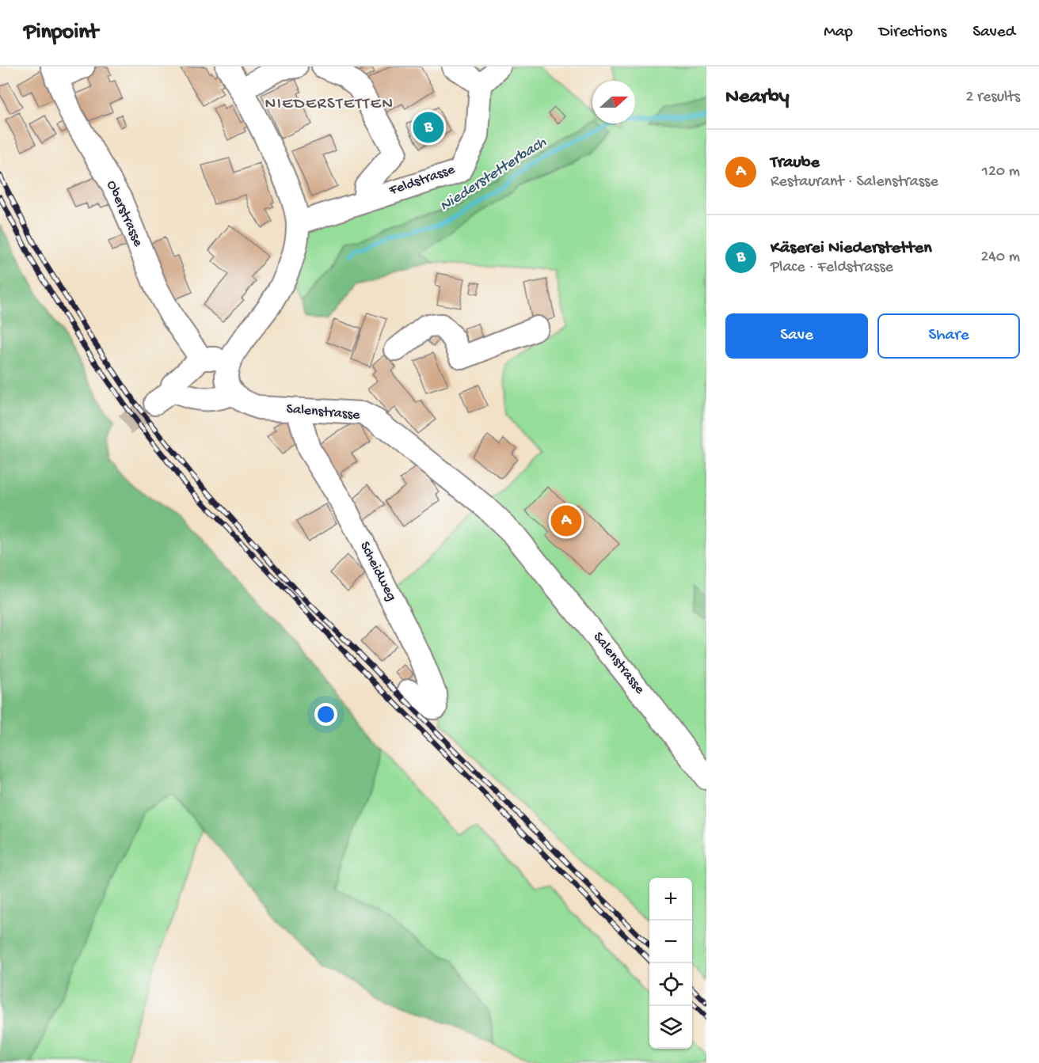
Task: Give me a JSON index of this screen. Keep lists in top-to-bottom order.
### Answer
{
  "streets": {
    "street": [
      "Feldstrasse",
      "Oberstrasse",
      "Salenstrasse",
      "Scheidweg"
    ]
  },
  "crossings": [
    ["Salenstrasse", "Scheidweg"]
  ],
  "districts": ["NIEDERSTETTEN"],
  "water": ["Niederstetterbach"],
  "north": "right",
  "page": {
    "header": "Pinpoint",
    "nav": ["Map", "Directions", "Saved"],
    "heading": ["Nearby", "2 results"],
    "pins": ["B", "A"],
    "list": [
      {
        "mark": "A",
        "name": "Traube",
        "note": "Restaurant · Salenstrasse",
        "value": "120 m"
      },
      {
        "mark": "B",
        "name": "Käserei Niederstetten",
        "note": "Place · Feldstrasse",
        "value": "240 m"
      }
    ],
    "buttons": ["Save", "Share"],
    "map_buttons": ["+", "−"]
  }
}
